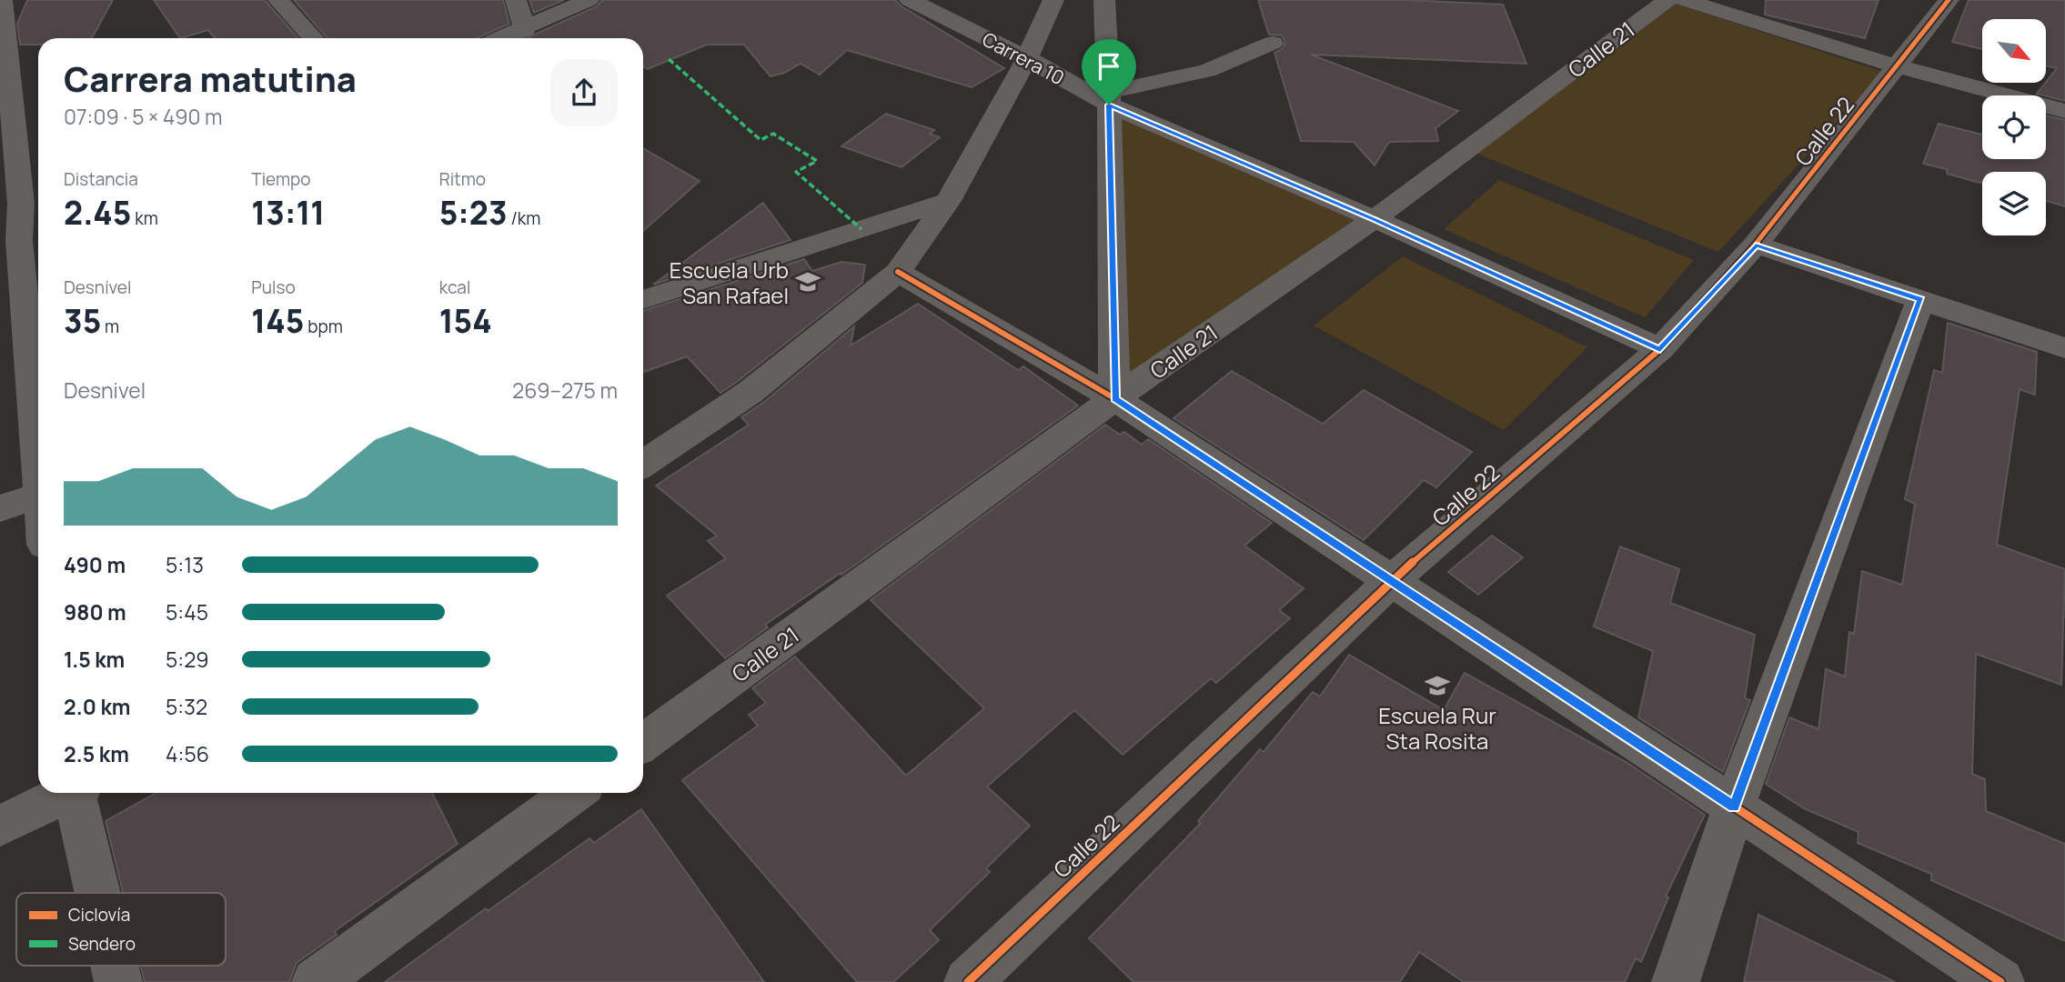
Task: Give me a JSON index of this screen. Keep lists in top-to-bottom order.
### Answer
{
  "streets": {
    "street": ["Calle 21", "Carrera 10", "Calle 22"]
  },
  "crossings": [
    ["Calle 21", "Carrera 10"],
    ["Carrera 10", "Calle 22"]
  ],
  "places": {
    "school or university": ["Escuela Urb San Rafael", "Escuela Rur Sta Rosita"]
  },
  "legend": ["Ciclovía", "Sendero"],
  "north": "bottom right",
  "page": {
    "heading": ["Carrera matutina", "07:09 · 5 × 490 m"],
    "stats": [
      ["Distancia", "2.45 km"],
      ["Tiempo", "13:11"],
      ["Ritmo", "5:23 /km"],
      ["Desnivel", "35 m"],
      ["Pulso", "145 bpm"],
      ["kcal", "154"]
    ],
    "chart": ["Desnivel", "269–275 m"],
    "list": [
      {
        "name": "490 m",
        "note": "5:13"
      },
      {
        "name": "980 m",
        "note": "5:45"
      },
      {
        "name": "1.5 km",
        "note": "5:29"
      },
      {
        "name": "2.0 km",
        "note": "5:32"
      },
      {
        "name": "2.5 km",
        "note": "4:56"
      }
    ]
  }
}
